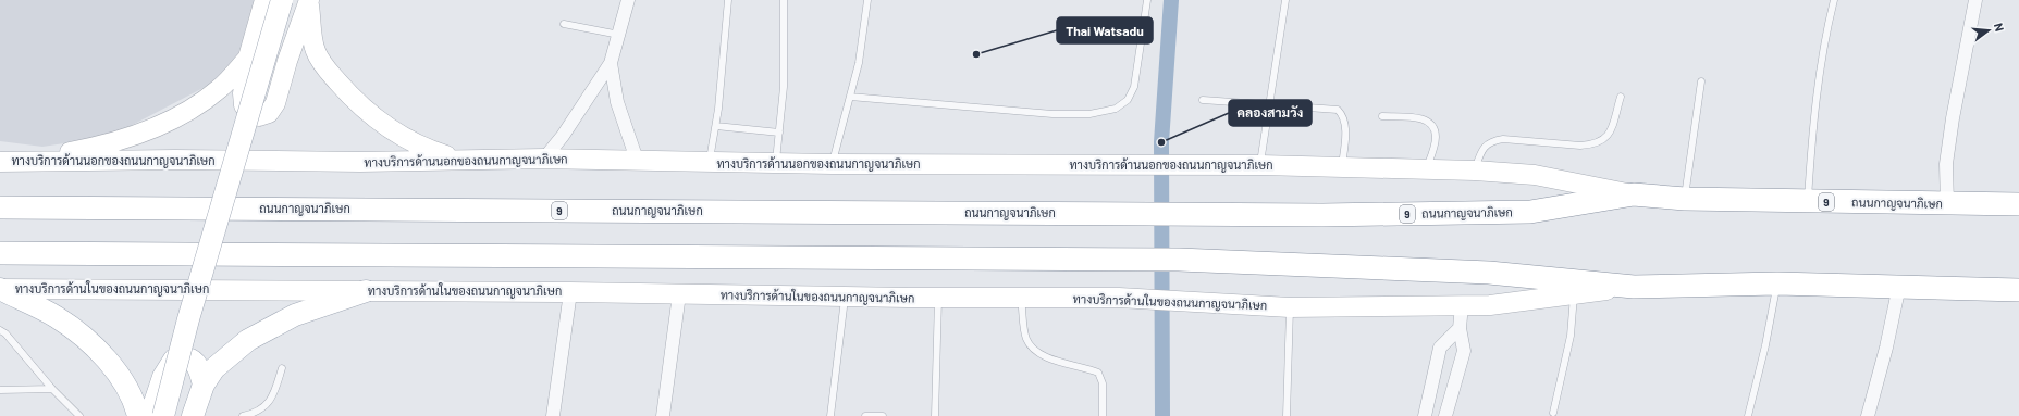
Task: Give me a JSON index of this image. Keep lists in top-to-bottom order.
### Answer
{
  "streets": {
    "highway": ["9", "ถนนกาญจนาภิเษก"],
    "main road": ["ทางบริการด้านนอกของถนนกาญจนาภิเษก", "ทางบริการด้านในของถนนกาญจนาภิเษก"]
  },
  "crossings": [
    ["ทางบริการด้านนอกของถนนกาญจนาภิเษก", "ถนนกาญจนาภิเษก"]
  ],
  "places": ["Thai Watsadu", "คลองสามวัง"],
  "north": "right"
}
